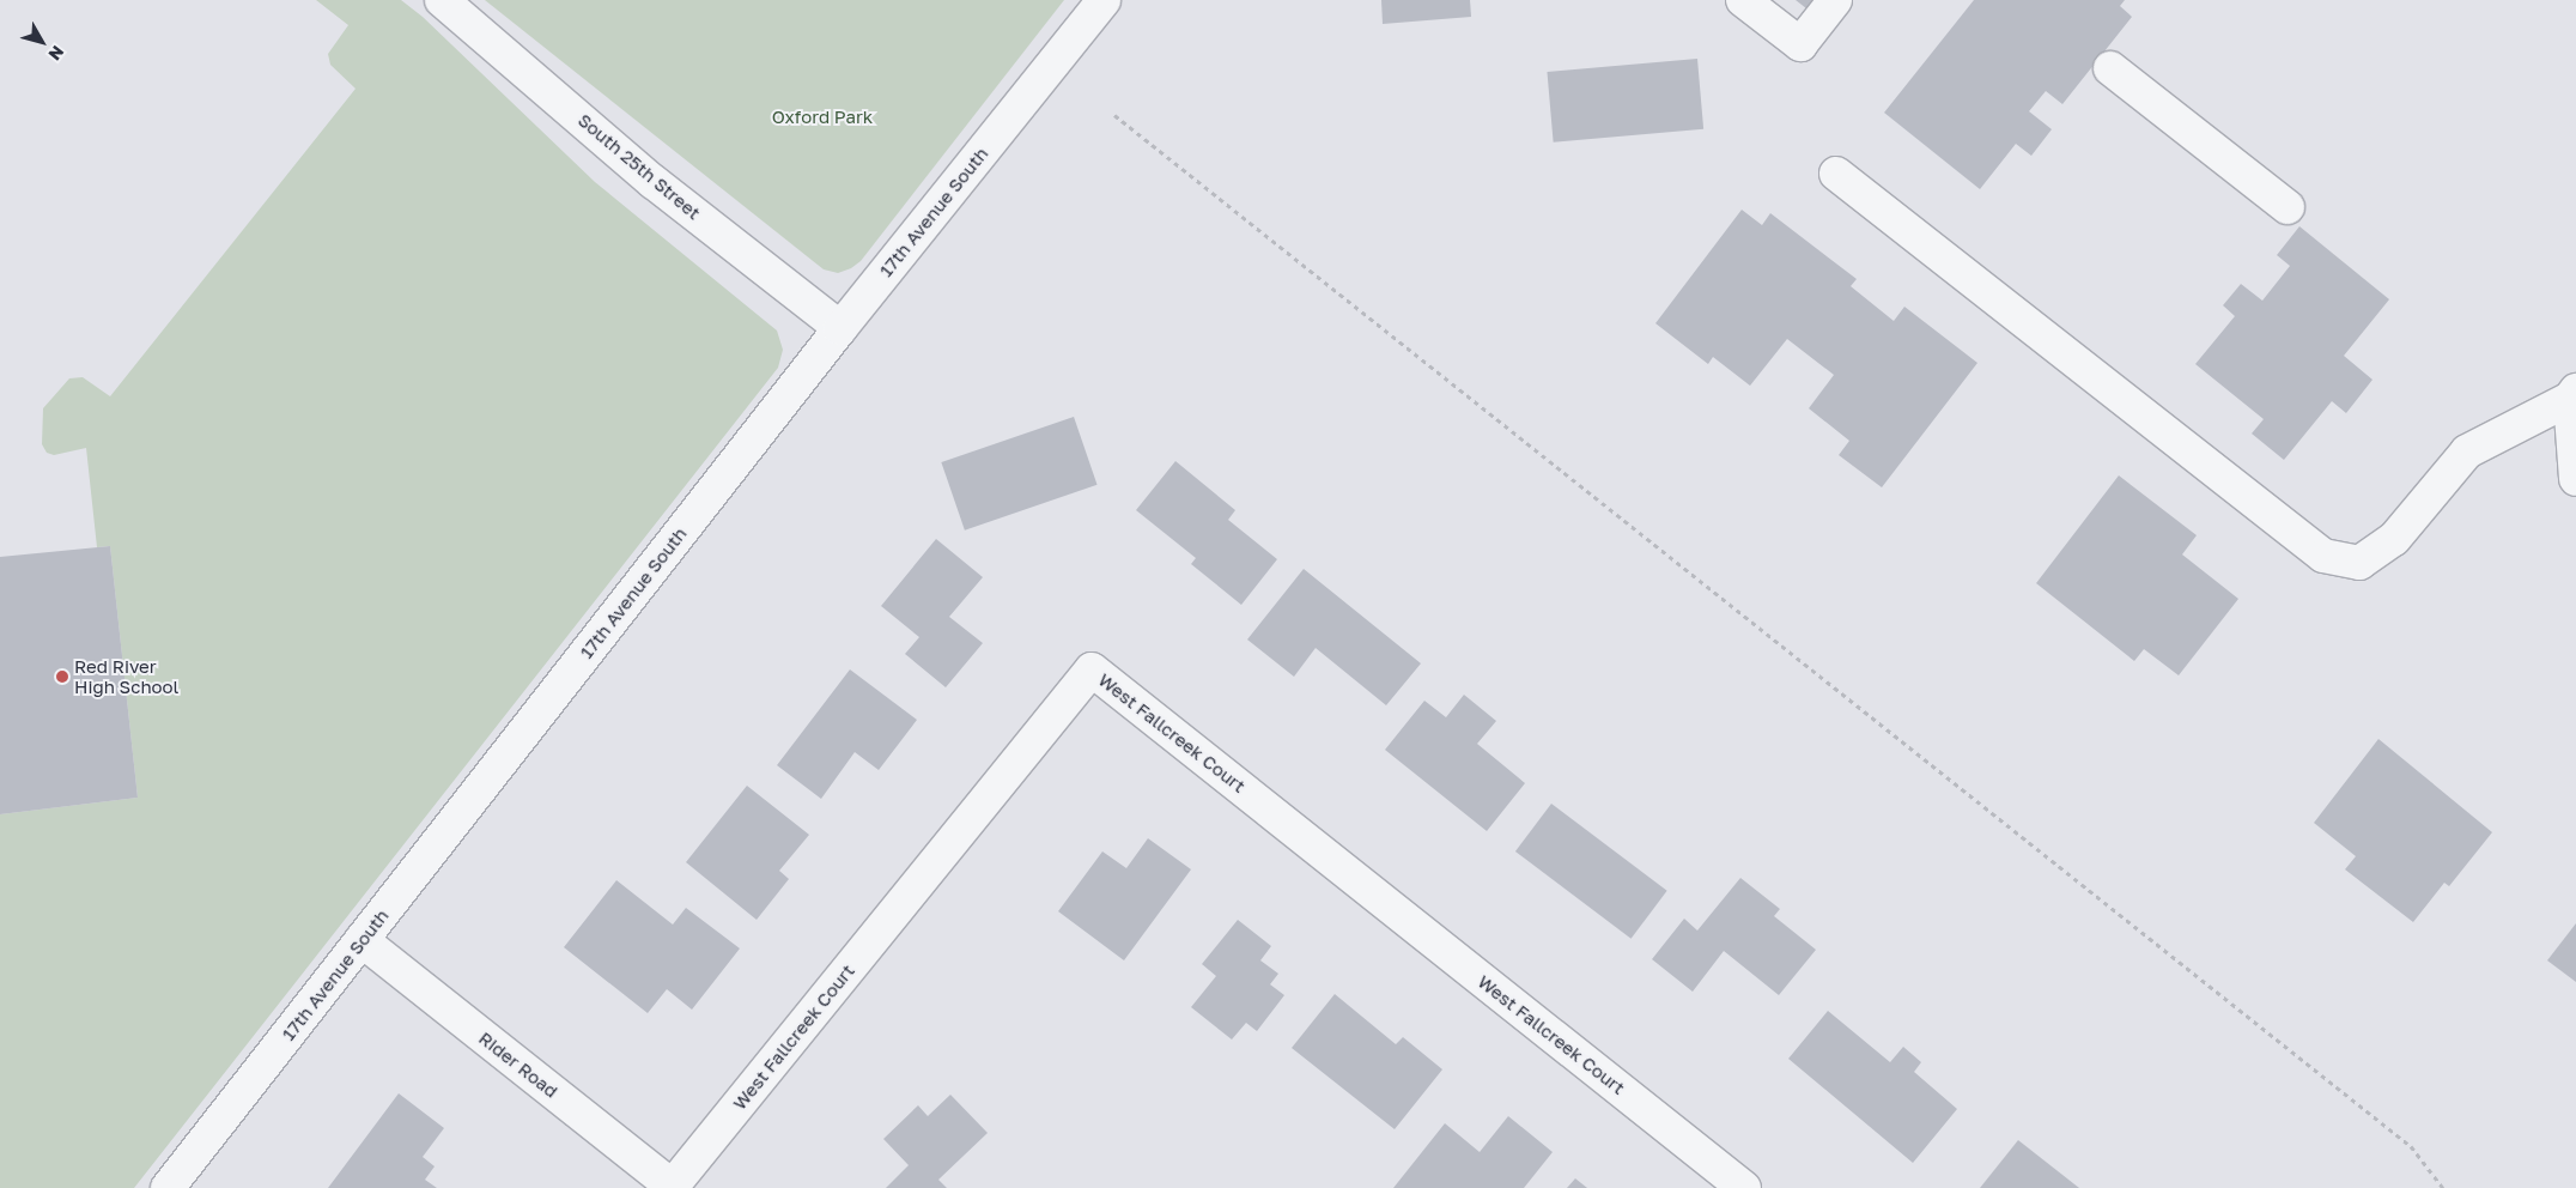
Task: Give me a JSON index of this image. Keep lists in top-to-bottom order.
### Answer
{
  "streets": {
    "street": [
      "South 25th Street",
      "17th Avenue South",
      "West Fallcreek Court",
      "Rider Road"
    ]
  },
  "crossings": [
    ["South 25th Street", "17th Avenue South"],
    ["17th Avenue South", "Rider Road"],
    ["West Fallcreek Court", "Rider Road"]
  ],
  "parks": ["Oxford Park"],
  "places": ["Red River High School"],
  "north": "bottom right"
}
